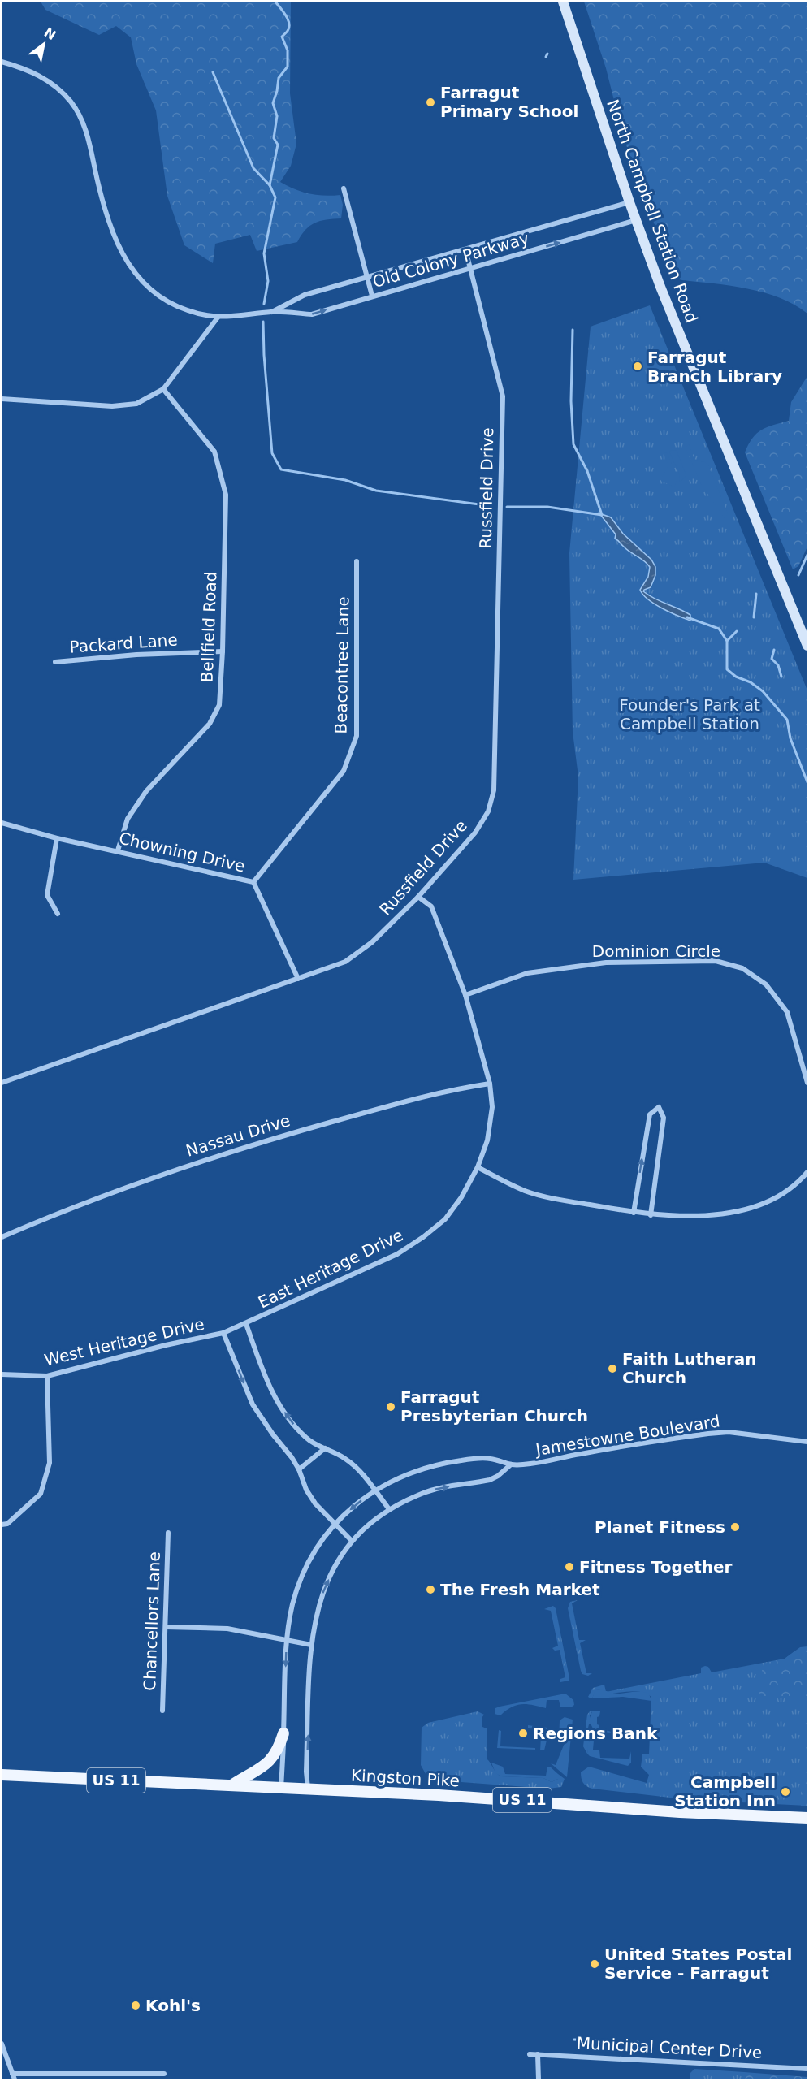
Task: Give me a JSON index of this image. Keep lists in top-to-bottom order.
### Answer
{
  "streets": {
    "main road": ["North Campbell Station Road", "Kingston Pike", "US 11"],
    "street": [
      "Old Colony Parkway",
      "Russfield Drive",
      "Bellfield Road",
      "Packard Lane",
      "Beacontree Lane",
      "Chowning Drive",
      "Dominion Circle",
      "Nassau Drive",
      "East Heritage Drive",
      "West Heritage Drive",
      "Jamestowne Boulevard",
      "Chancellors Lane",
      "Municipal Center Drive"
    ]
  },
  "crossings": [
    ["North Campbell Station Road", "Old Colony Parkway"],
    ["Old Colony Parkway", "Russfield Drive"],
    ["Russfield Drive", "Chowning Drive"],
    ["Russfield Drive", "East Heritage Drive"],
    ["Bellfield Road", "Packard Lane"],
    ["Bellfield Road", "Chowning Drive"],
    ["Beacontree Lane", "Chowning Drive"],
    ["Dominion Circle", "East Heritage Drive"],
    ["Nassau Drive", "East Heritage Drive"],
    ["East Heritage Drive", "West Heritage Drive"],
    ["Jamestowne Boulevard", "Kingston Pike"]
  ],
  "parks": ["Founder's Park at Campbell Station"],
  "places": [
    "Farragut Primary School",
    "Farragut Branch Library",
    "Faith Lutheran Church",
    "Farragut Presbyterian Church",
    "Planet Fitness",
    "Fitness Together",
    "The Fresh Market",
    "Regions Bank",
    "Campbell Station Inn",
    "United States Postal Service - Farragut",
    "Kohl's"
  ],
  "north": "top right"
}
